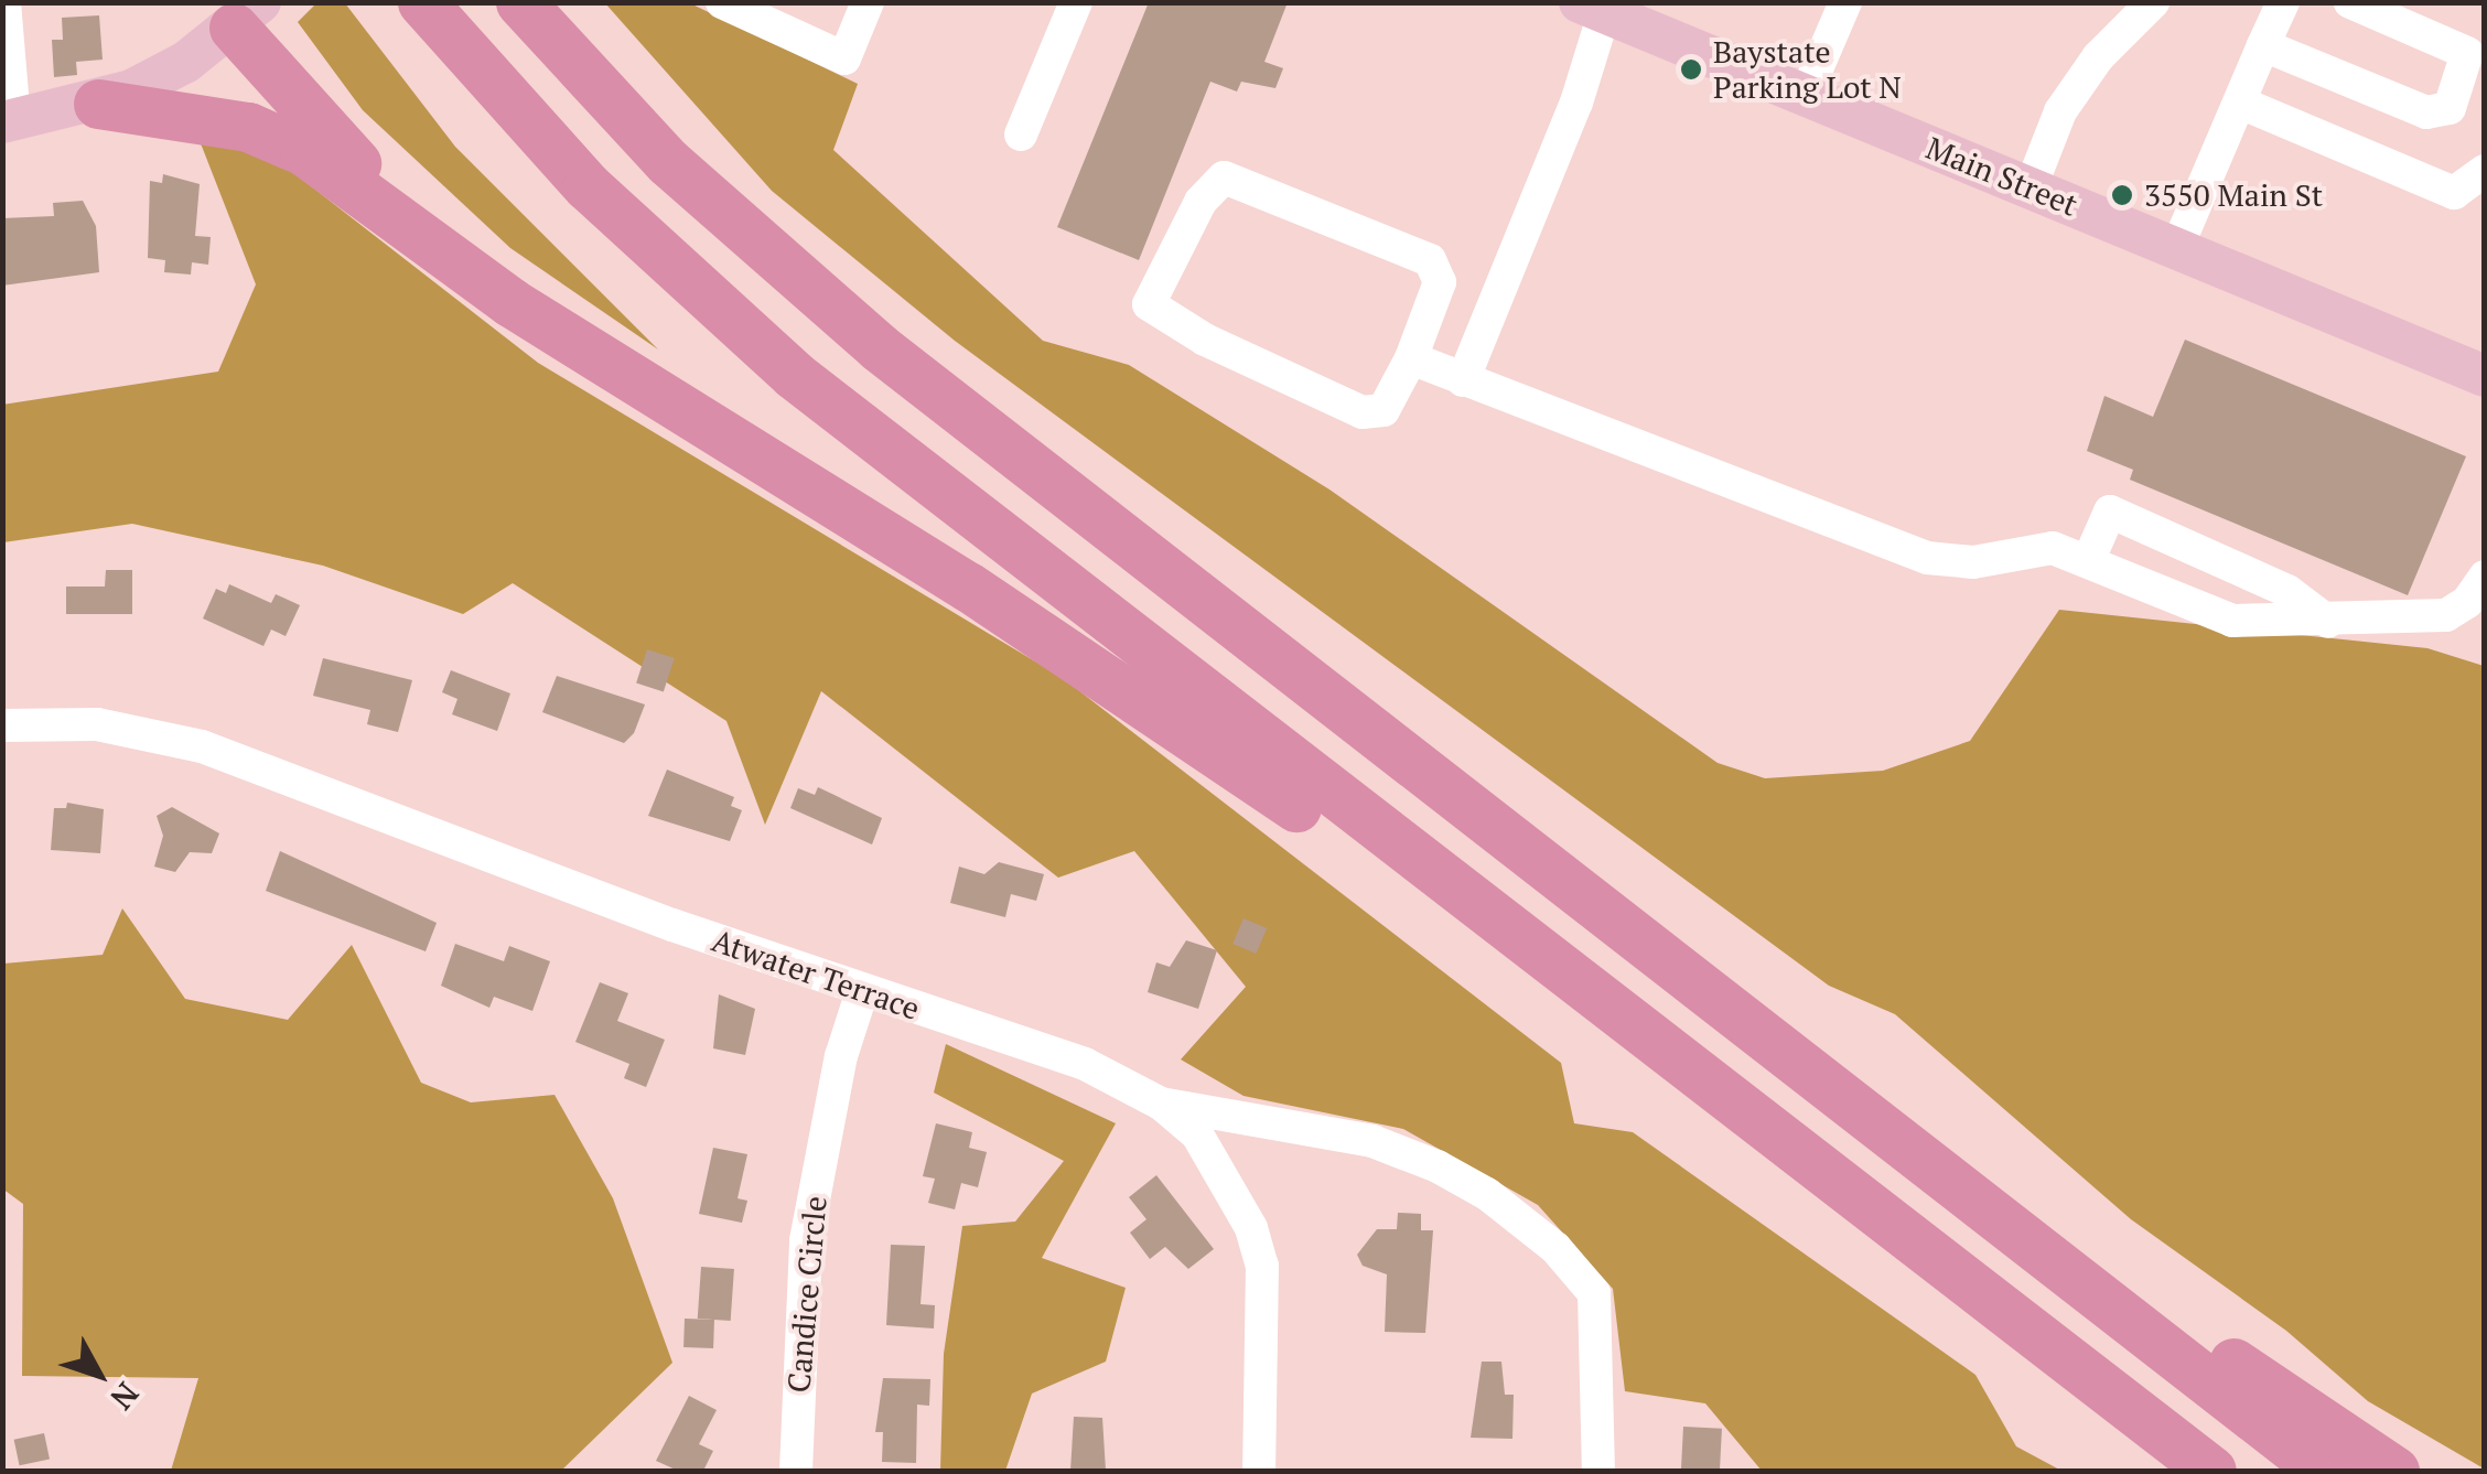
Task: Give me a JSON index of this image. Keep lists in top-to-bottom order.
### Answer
{
  "streets": {
    "main road": ["Main Street"],
    "street": ["Atwater Terrace", "Candice Circle"]
  },
  "crossings": [
    ["Atwater Terrace", "Candice Circle"]
  ],
  "places": ["Baystate Parking Lot N", "3550 Main St"],
  "north": "bottom right"
}
